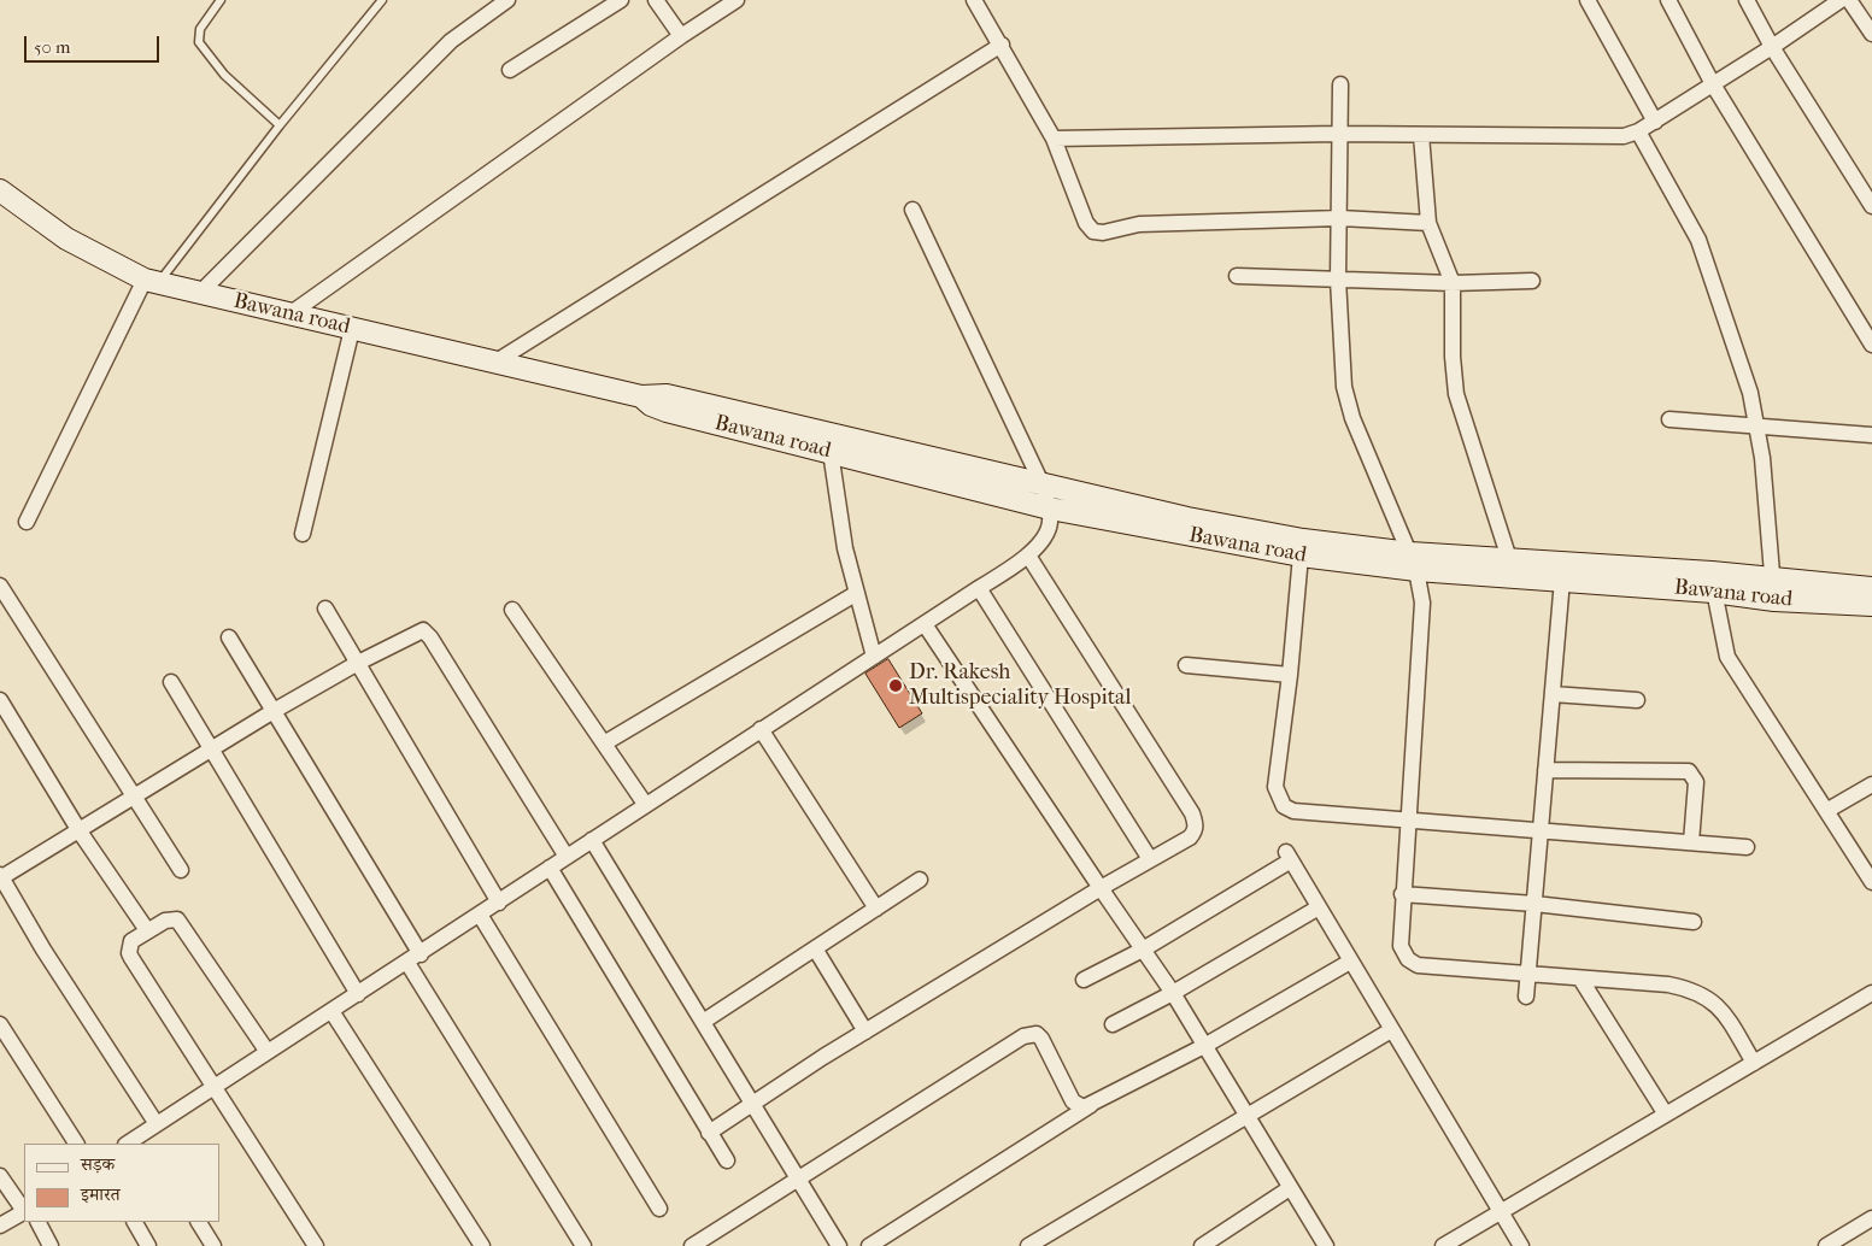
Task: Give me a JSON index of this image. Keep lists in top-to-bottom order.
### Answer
{
  "streets": {
    "street": ["Bawana road"]
  },
  "places": ["Dr. Rakesh Multispeciality Hospital"],
  "legend": ["सड़क", "इमारत"],
  "scale_bar": "50 m"
}
